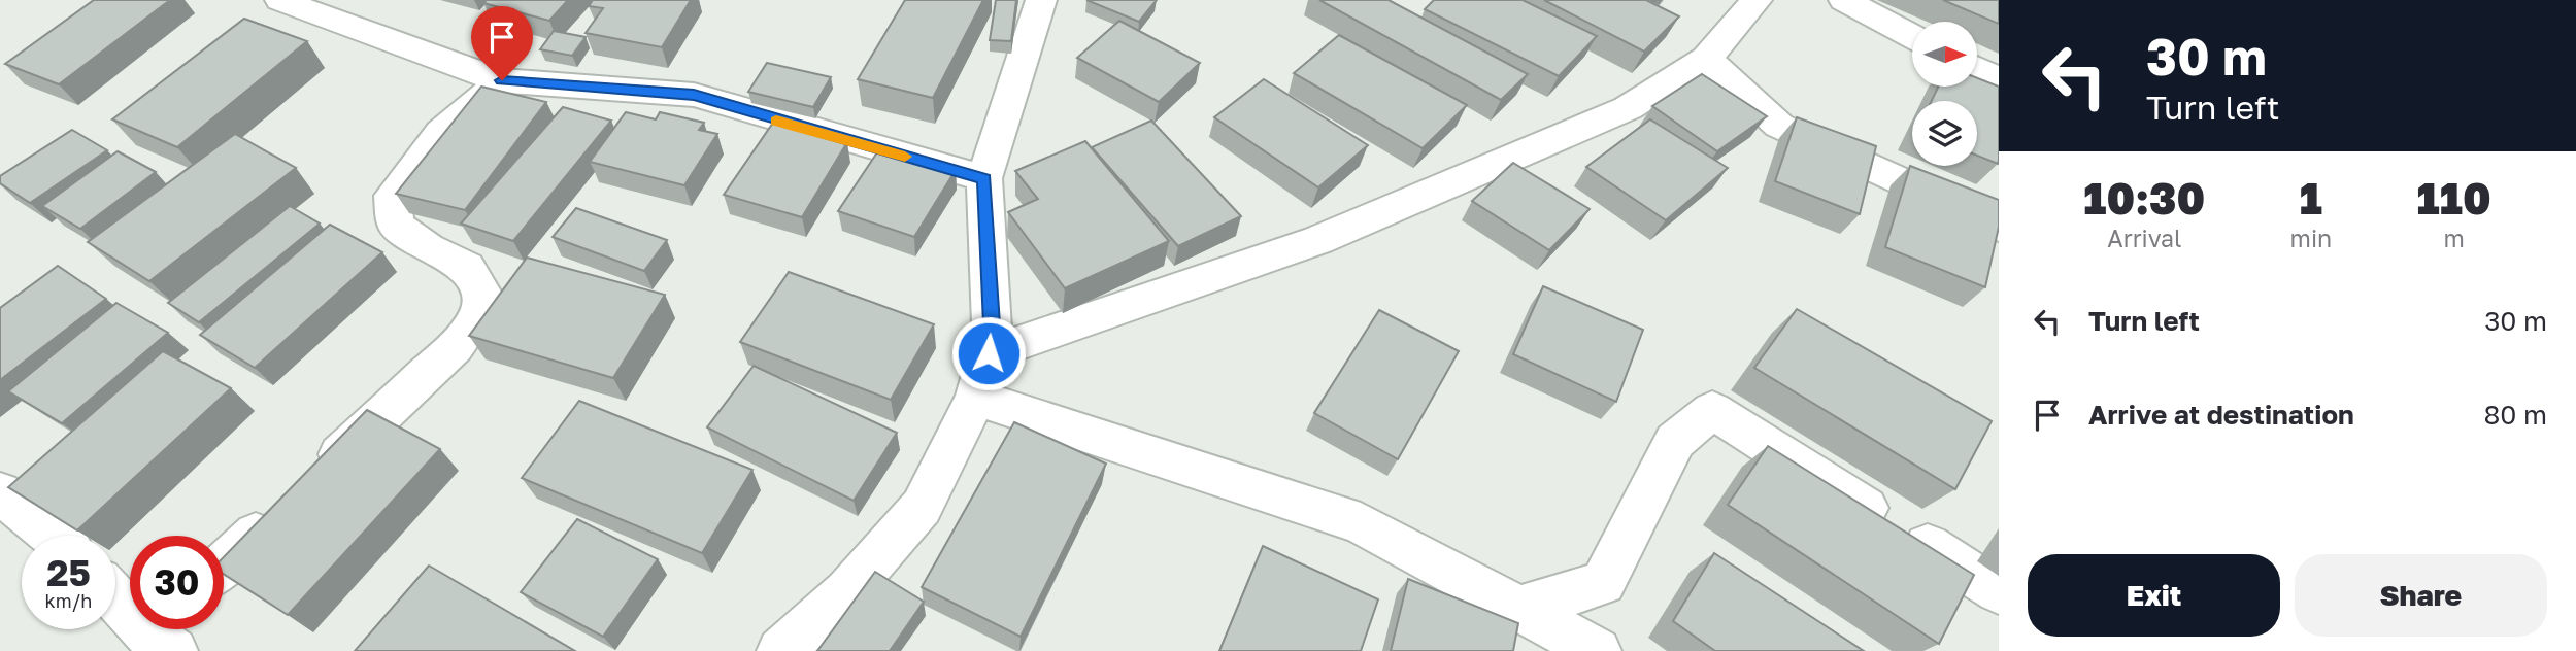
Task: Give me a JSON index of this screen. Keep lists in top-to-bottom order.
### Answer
{
  "north": "right",
  "page": {
    "turn": ["30 m", "Turn left"],
    "eta": [
      "10:30",
      "Arrival",
      "1",
      "min",
      "110",
      "m"
    ],
    "list": [
      {
        "name": "Turn left",
        "value": "30 m"
      },
      {
        "name": "Arrive at destination",
        "value": "80 m"
      }
    ],
    "speed": "25 km/h",
    "limit": "30",
    "buttons": ["Exit", "Share"]
  }
}
